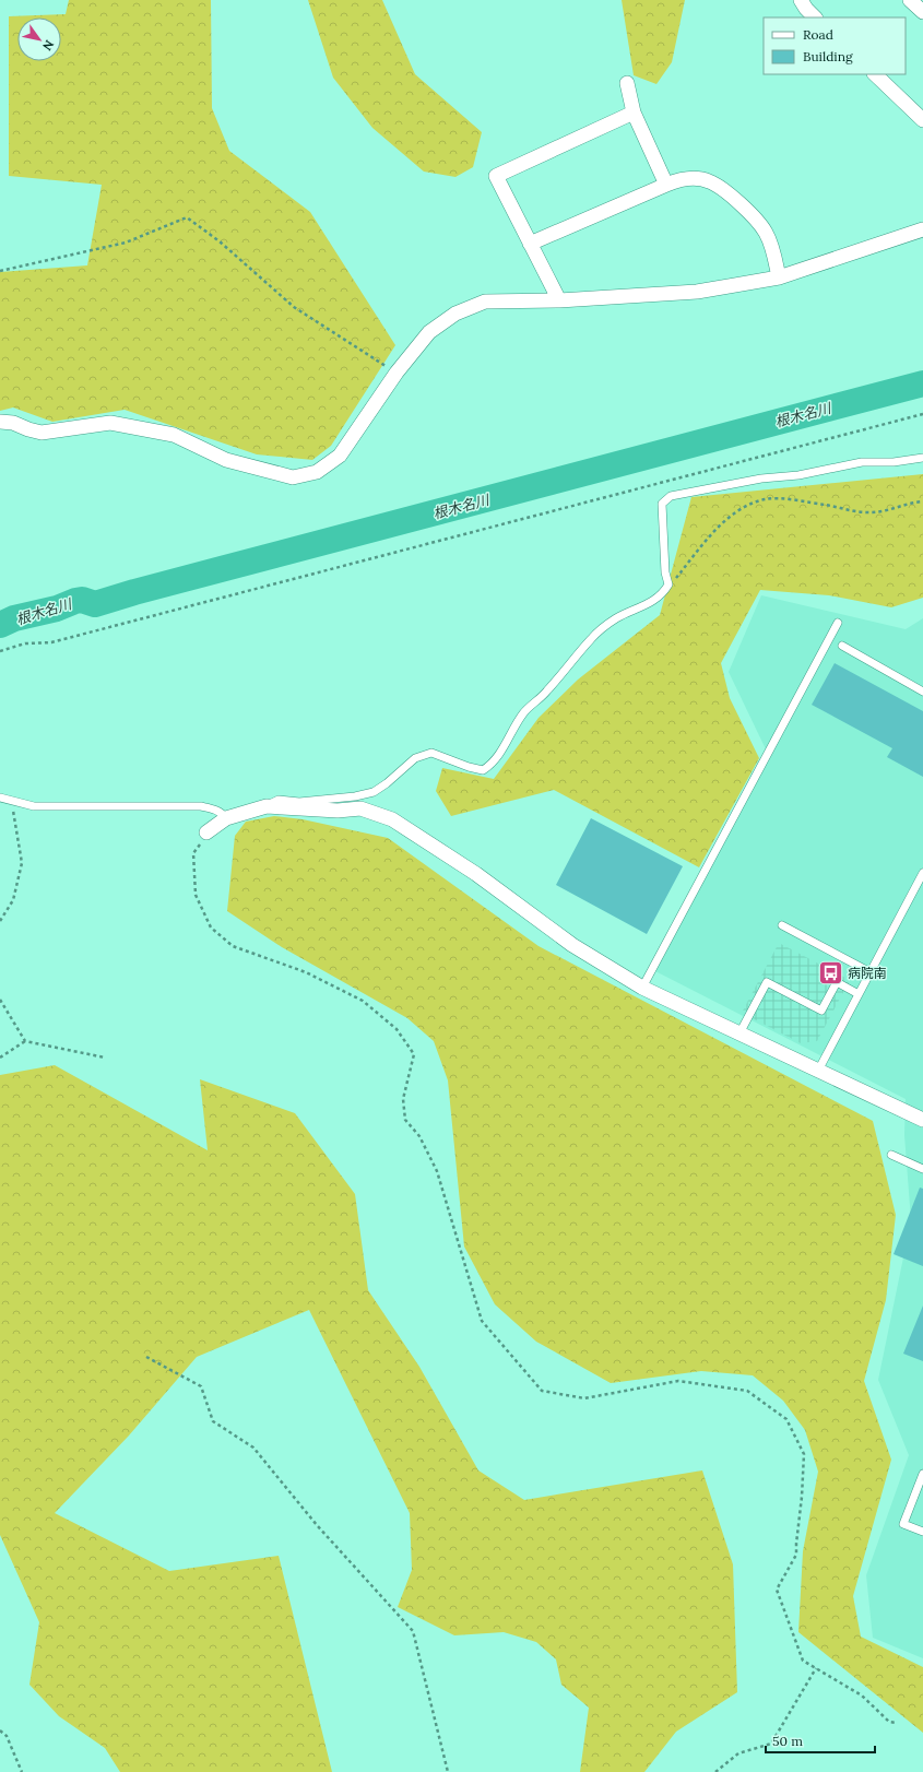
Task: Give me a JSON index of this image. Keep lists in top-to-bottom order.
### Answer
{
  "water": ["根木名川"],
  "places": {
    "bus stop": ["病院南"]
  },
  "legend": ["Road", "Building"],
  "scale_bar": "50 m",
  "north": "bottom right"
}
